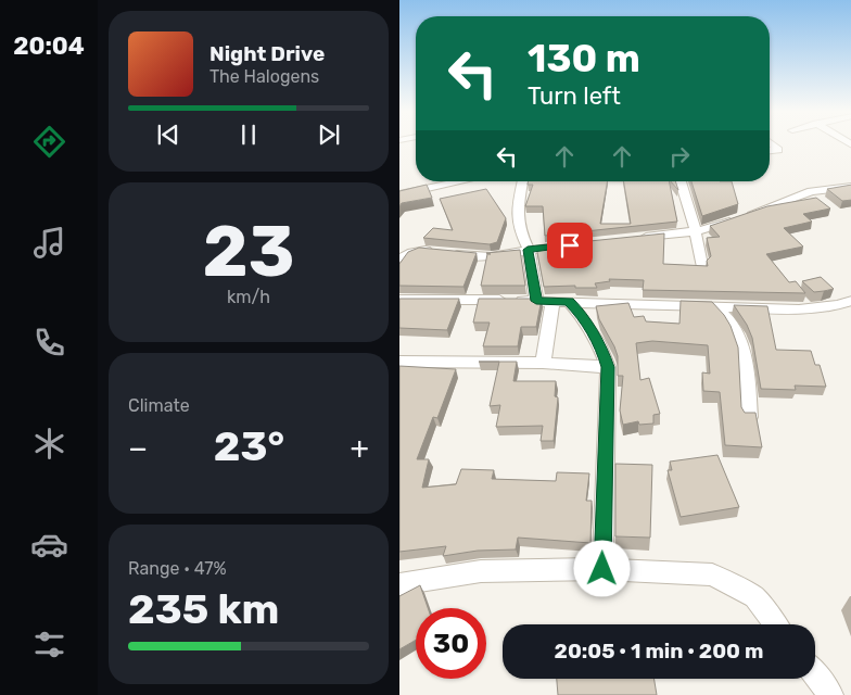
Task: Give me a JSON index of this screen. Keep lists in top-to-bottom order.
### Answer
{
  "page": {
    "tabs": "20:04",
    "turn": ["130 m", "Turn left"],
    "song": ["Night Drive", "The Halogens"],
    "tile": [
      ["23", "km/h"],
      "Climate",
      ["Range · 47%", "235 km"]
    ],
    "heat": ["−", "23°", "+"],
    "limit": "30",
    "trip": "20:05 · 1 min · 200 m"
  }
}
